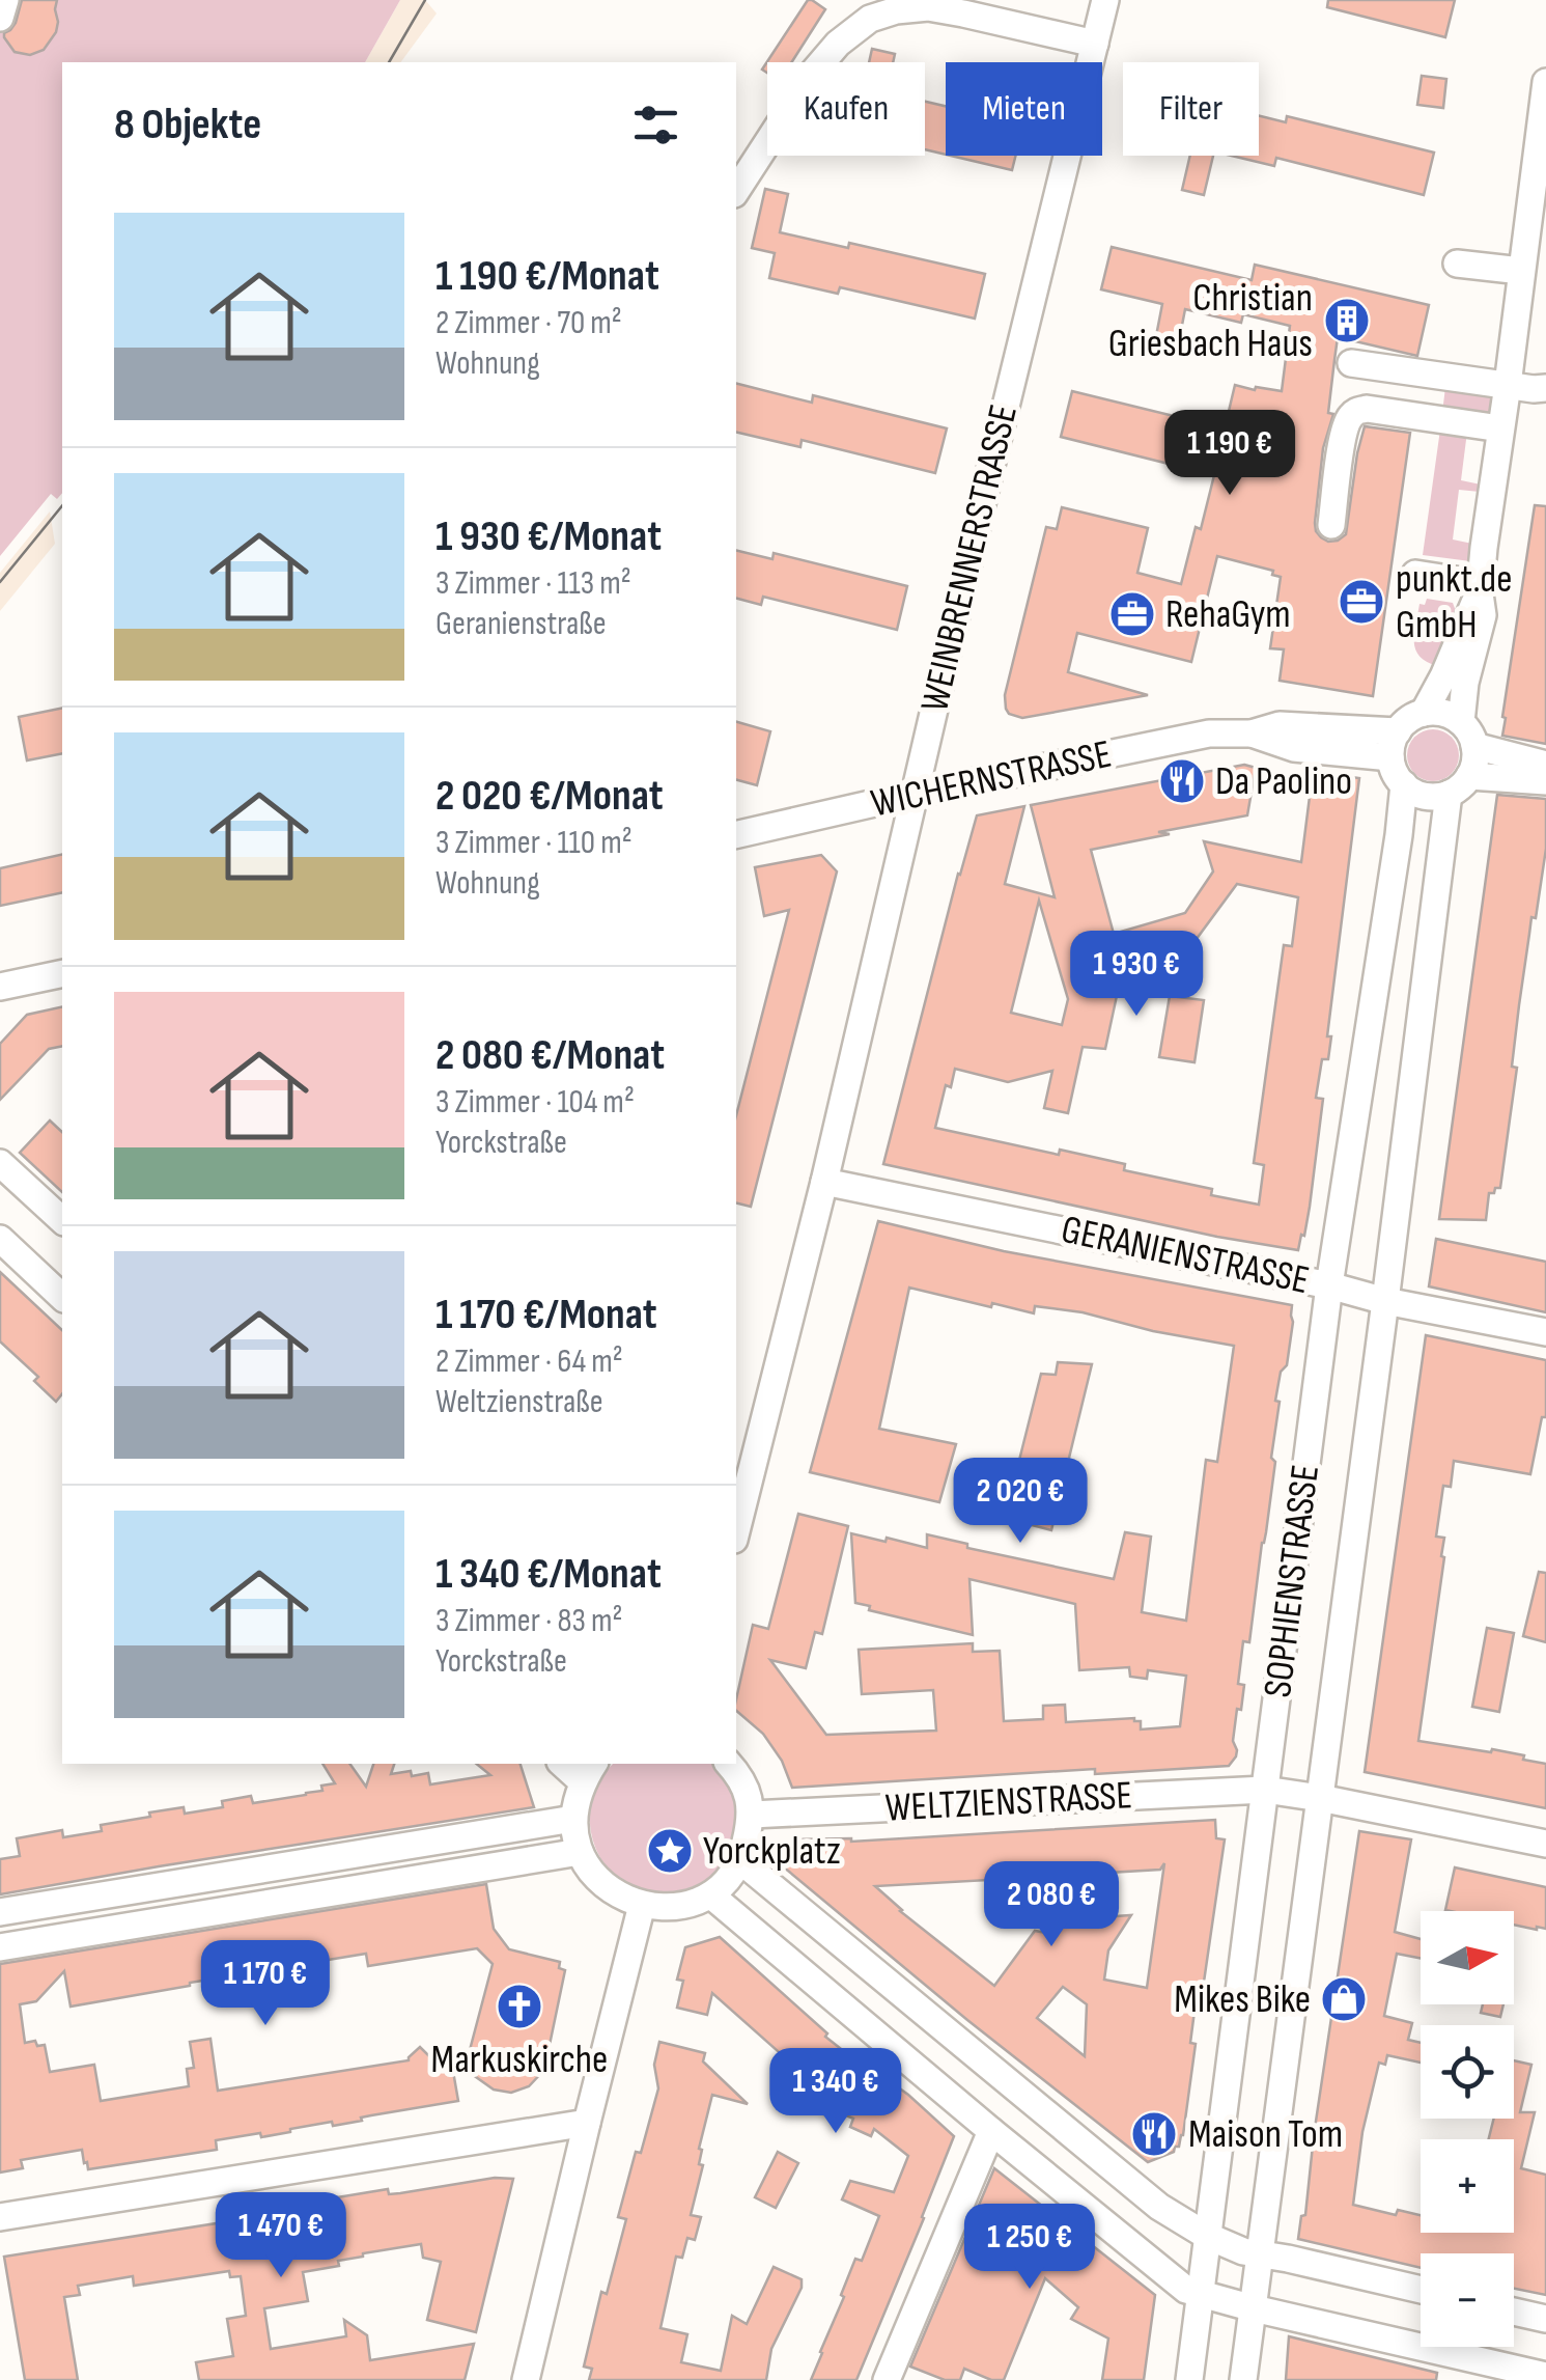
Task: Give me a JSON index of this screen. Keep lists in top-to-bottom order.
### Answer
{
  "streets": {
    "street": [
      "WEINBRENNERSTRASSE",
      "WICHERNSTRASSE",
      "GERANIENSTRASSE",
      "SOPHIENSTRASSE",
      "WELTZIENSTRASSE"
    ]
  },
  "crossings": [
    ["WEINBRENNERSTRASSE", "WICHERNSTRASSE"],
    ["WEINBRENNERSTRASSE", "GERANIENSTRASSE"],
    ["WICHERNSTRASSE", "SOPHIENSTRASSE"],
    ["GERANIENSTRASSE", "SOPHIENSTRASSE"],
    ["SOPHIENSTRASSE", "WELTZIENSTRASSE"]
  ],
  "places": {
    "building": ["Christian Griesbach Haus"],
    "office": ["punkt.de GmbH", "RehaGym"],
    "restaurant": ["Da Paolino", "Maison Tom"],
    "place": ["Yorckplatz"],
    "shop": ["Mikes Bike"],
    "church": ["Markuskirche"]
  },
  "north": "right",
  "page": {
    "chip": ["Kaufen", "Mieten", "Filter"],
    "heading": "8 Objekte",
    "list": [
      {
        "name": "1 190 €/Monat",
        "note": "2 Zimmer · 70 m² · Wohnung"
      },
      {
        "name": "1 930 €/Monat",
        "note": "3 Zimmer · 113 m² · Geranienstraße"
      },
      {
        "name": "2 020 €/Monat",
        "note": "3 Zimmer · 110 m² · Wohnung"
      },
      {
        "name": "2 080 €/Monat",
        "note": "3 Zimmer · 104 m² · Yorckstraße"
      },
      {
        "name": "1 170 €/Monat",
        "note": "2 Zimmer · 64 m² · Weltzienstraße"
      },
      {
        "name": "1 340 €/Monat",
        "note": "3 Zimmer · 83 m² · Yorckstraße"
      }
    ],
    "price": [
      "1 190 €",
      "1 930 €",
      "2 020 €",
      "2 080 €",
      "1 170 €",
      "1 340 €",
      "1 470 €",
      "1 250 €"
    ],
    "map_buttons": ["+", "−"]
  }
}
